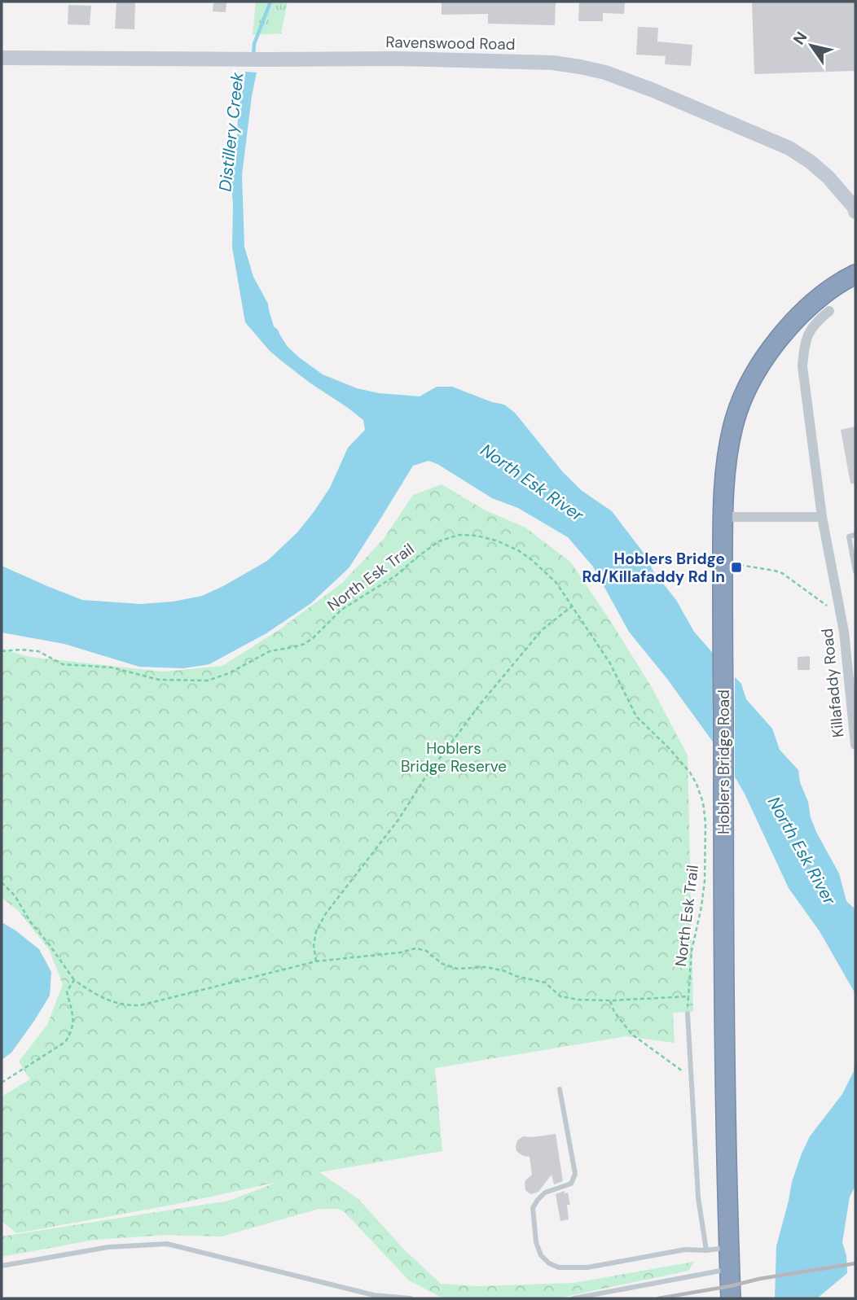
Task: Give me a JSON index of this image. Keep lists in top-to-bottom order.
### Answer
{
  "streets": {
    "highway": ["Hoblers Bridge Road"],
    "street": ["Ravenswood Road", "Killafaddy Road"],
    "path": ["North Esk Trail"]
  },
  "water": ["Distillery Creek", "North Esk River"],
  "parks": ["Hoblers Bridge Reserve"],
  "places": {
    "transit": ["Hoblers Bridge Rd/Killafaddy Rd In"]
  },
  "north": "top left"
}
